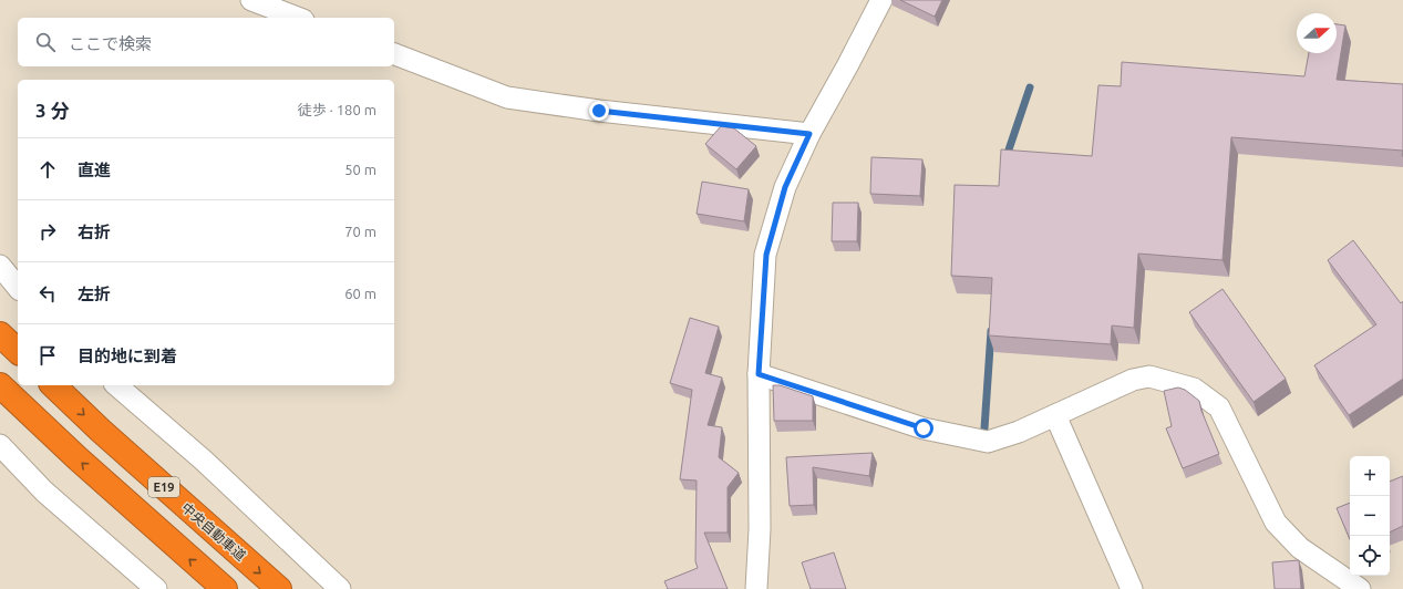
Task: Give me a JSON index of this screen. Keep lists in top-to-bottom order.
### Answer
{
  "streets": {
    "highway": ["E19", "中央自動車道"]
  },
  "north": "right",
  "page": {
    "search": "ここで検索",
    "heading": ["3 分", "徒歩 · 180 m"],
    "list": [
      ["直進", "50 m"],
      ["右折", "70 m"],
      ["左折", "60 m"],
      "目的地に到着"
    ],
    "map_buttons": ["+", "−"]
  }
}
